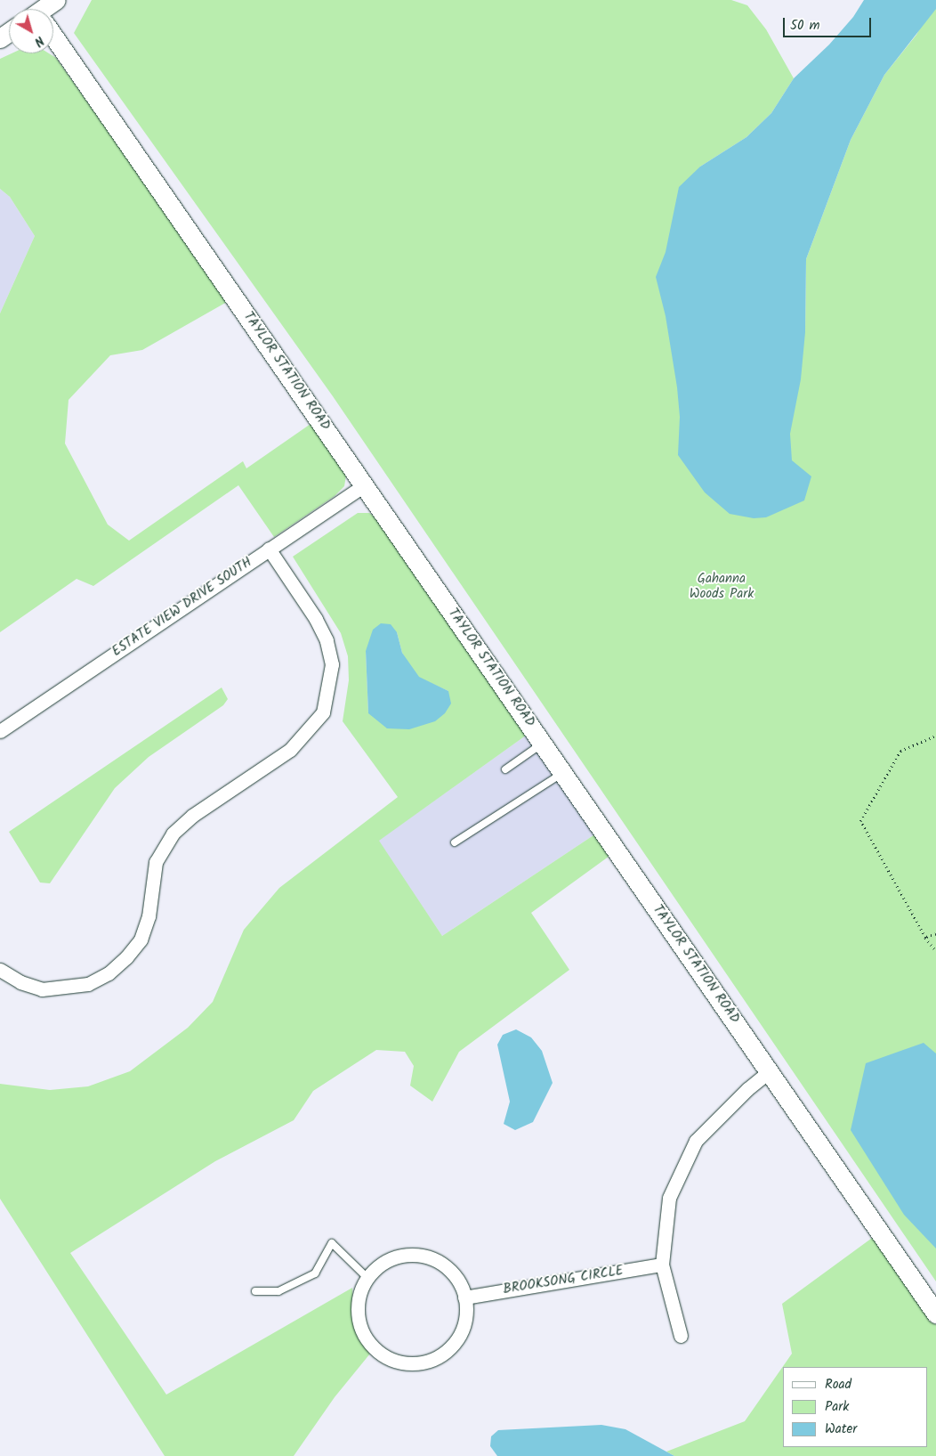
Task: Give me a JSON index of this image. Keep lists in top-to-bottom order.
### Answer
{
  "streets": {
    "main road": ["TAYLOR STATION ROAD"],
    "street": ["ESTATE VIEW DRIVE SOUTH", "BROOKSONG CIRCLE"]
  },
  "crossings": [
    ["TAYLOR STATION ROAD", "ESTATE VIEW DRIVE SOUTH"]
  ],
  "parks": ["Gahanna Woods Park"],
  "legend": ["Road", "Park", "Water"],
  "scale_bar": "50 m",
  "north": "bottom right"
}
